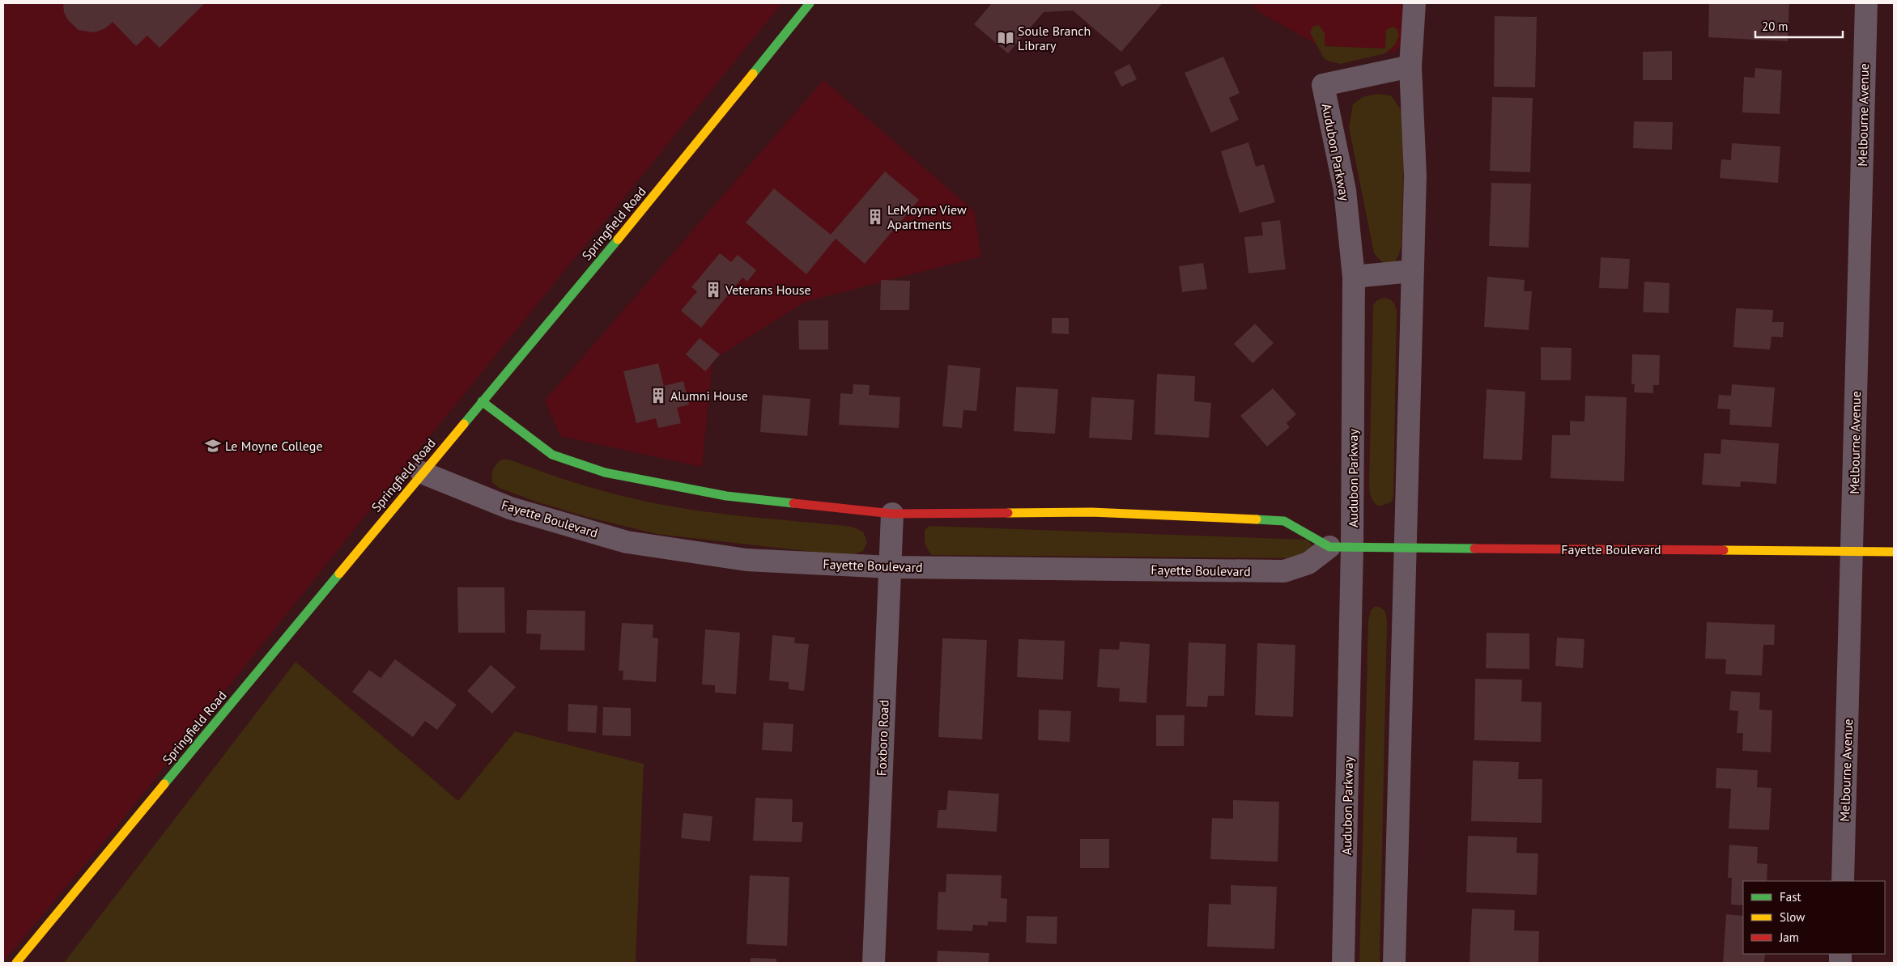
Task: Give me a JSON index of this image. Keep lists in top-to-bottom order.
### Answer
{
  "streets": {
    "street": [
      "Melbourne Avenue",
      "Audubon Parkway",
      "Springfield Road",
      "Fayette Boulevard",
      "Foxboro Road"
    ]
  },
  "crossings": [
    ["Melbourne Avenue", "Fayette Boulevard"],
    ["Audubon Parkway", "Fayette Boulevard"],
    ["Springfield Road", "Fayette Boulevard"],
    ["Fayette Boulevard", "Foxboro Road"]
  ],
  "places": {
    "library": ["Soule Branch Library"],
    "building": ["LeMoyne View Apartments", "Veterans House", "Alumni House"],
    "school or university": ["Le Moyne College"]
  },
  "legend": ["Fast", "Slow", "Jam"],
  "scale_bar": "20 m"
}
